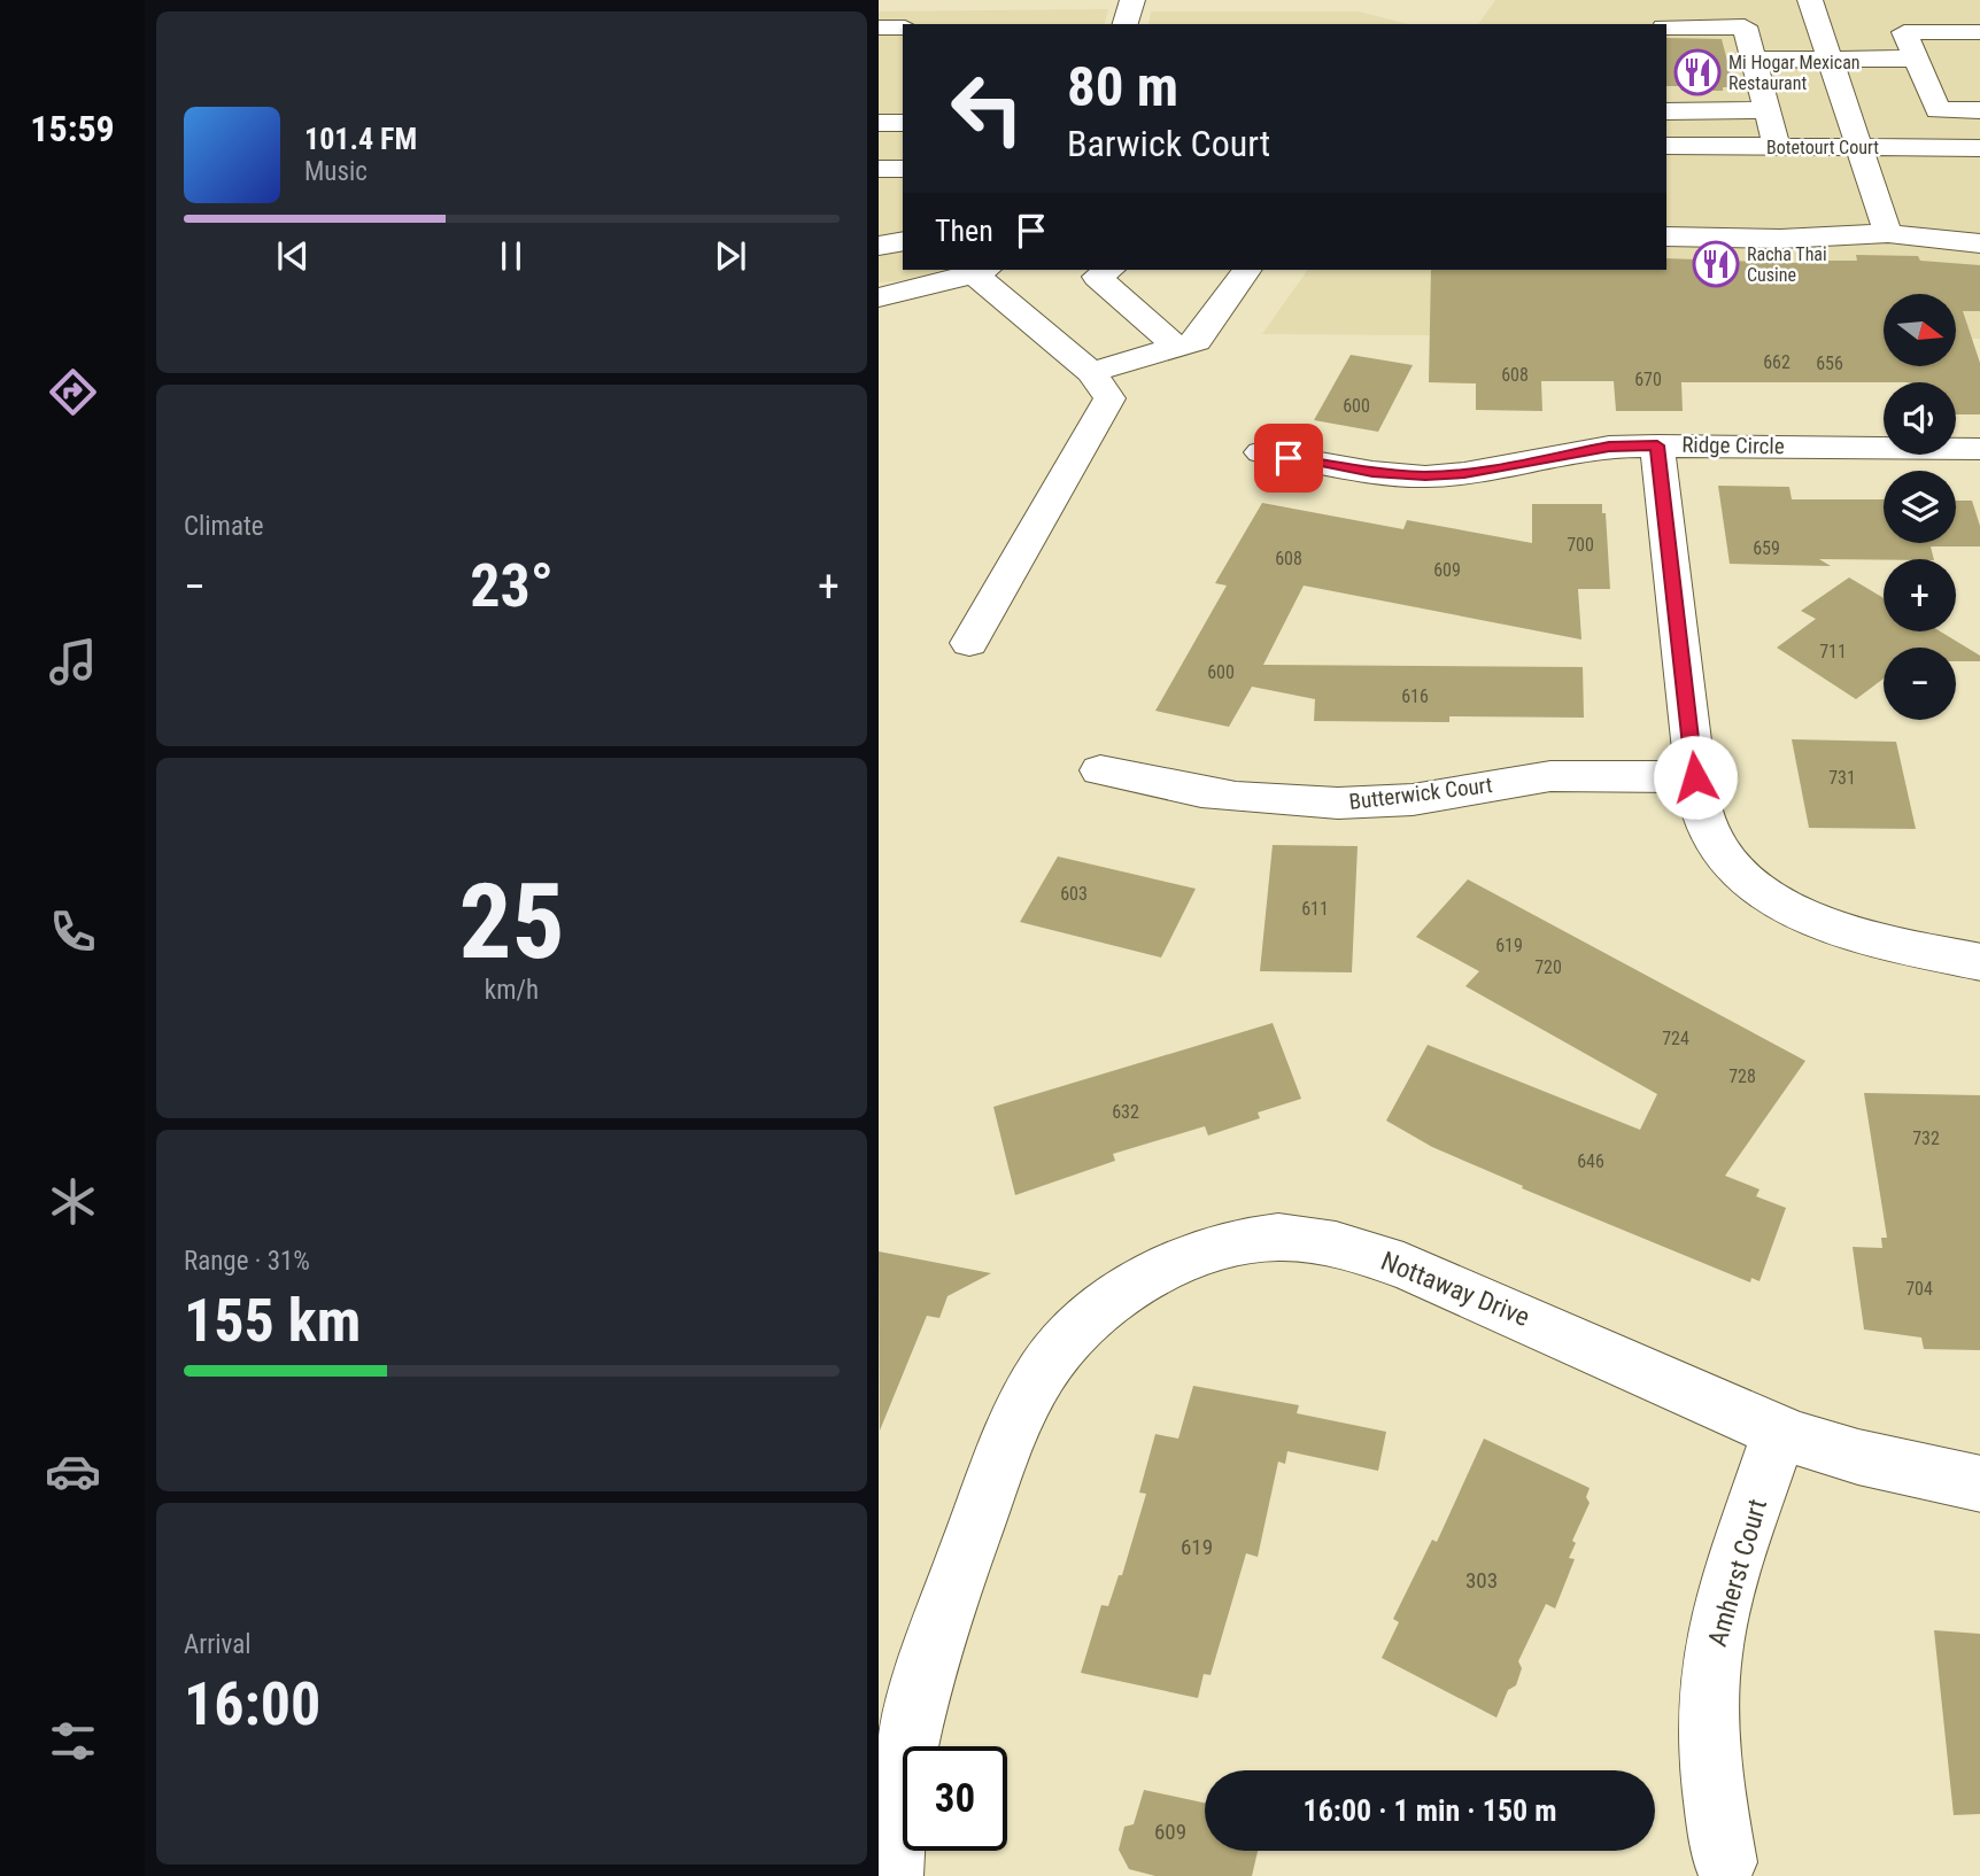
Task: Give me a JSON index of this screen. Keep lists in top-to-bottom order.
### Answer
{
  "streets": {
    "street": [
      "Botetourt Court",
      "Ridge Circle",
      "Butterwick Court",
      "Nottaway Drive",
      "Amherst Court"
    ]
  },
  "crossings": [
    ["Ridge Circle", "Butterwick Court"],
    ["Nottaway Drive", "Amherst Court"]
  ],
  "places": {
    "restaurant": ["Mi Hogar Mexican Restaurant", "Racha Thai Cusine"]
  },
  "house_numbers": [
    "662",
    "656",
    "608",
    "670",
    "600",
    "700",
    "659",
    "608",
    "609",
    "711",
    "600",
    "616",
    "731",
    "603",
    "611",
    "619",
    "720",
    "724",
    "728",
    "632",
    "732",
    "646",
    "704",
    "619",
    "303",
    "609"
  ],
  "north": "right",
  "page": {
    "tabs": "15:59",
    "turn": ["80 m", "Barwick Court"],
    "song": ["101.4 FM", "Music"],
    "then": "Then",
    "map_buttons": ["+", "−"],
    "tile": [
      "Climate",
      ["25", "km/h"],
      ["Range · 31%", "155 km"],
      ["Arrival", "16:00"]
    ],
    "heat": ["−", "23°", "+"],
    "limit": "30",
    "trip": "16:00 · 1 min · 150 m"
  }
}
